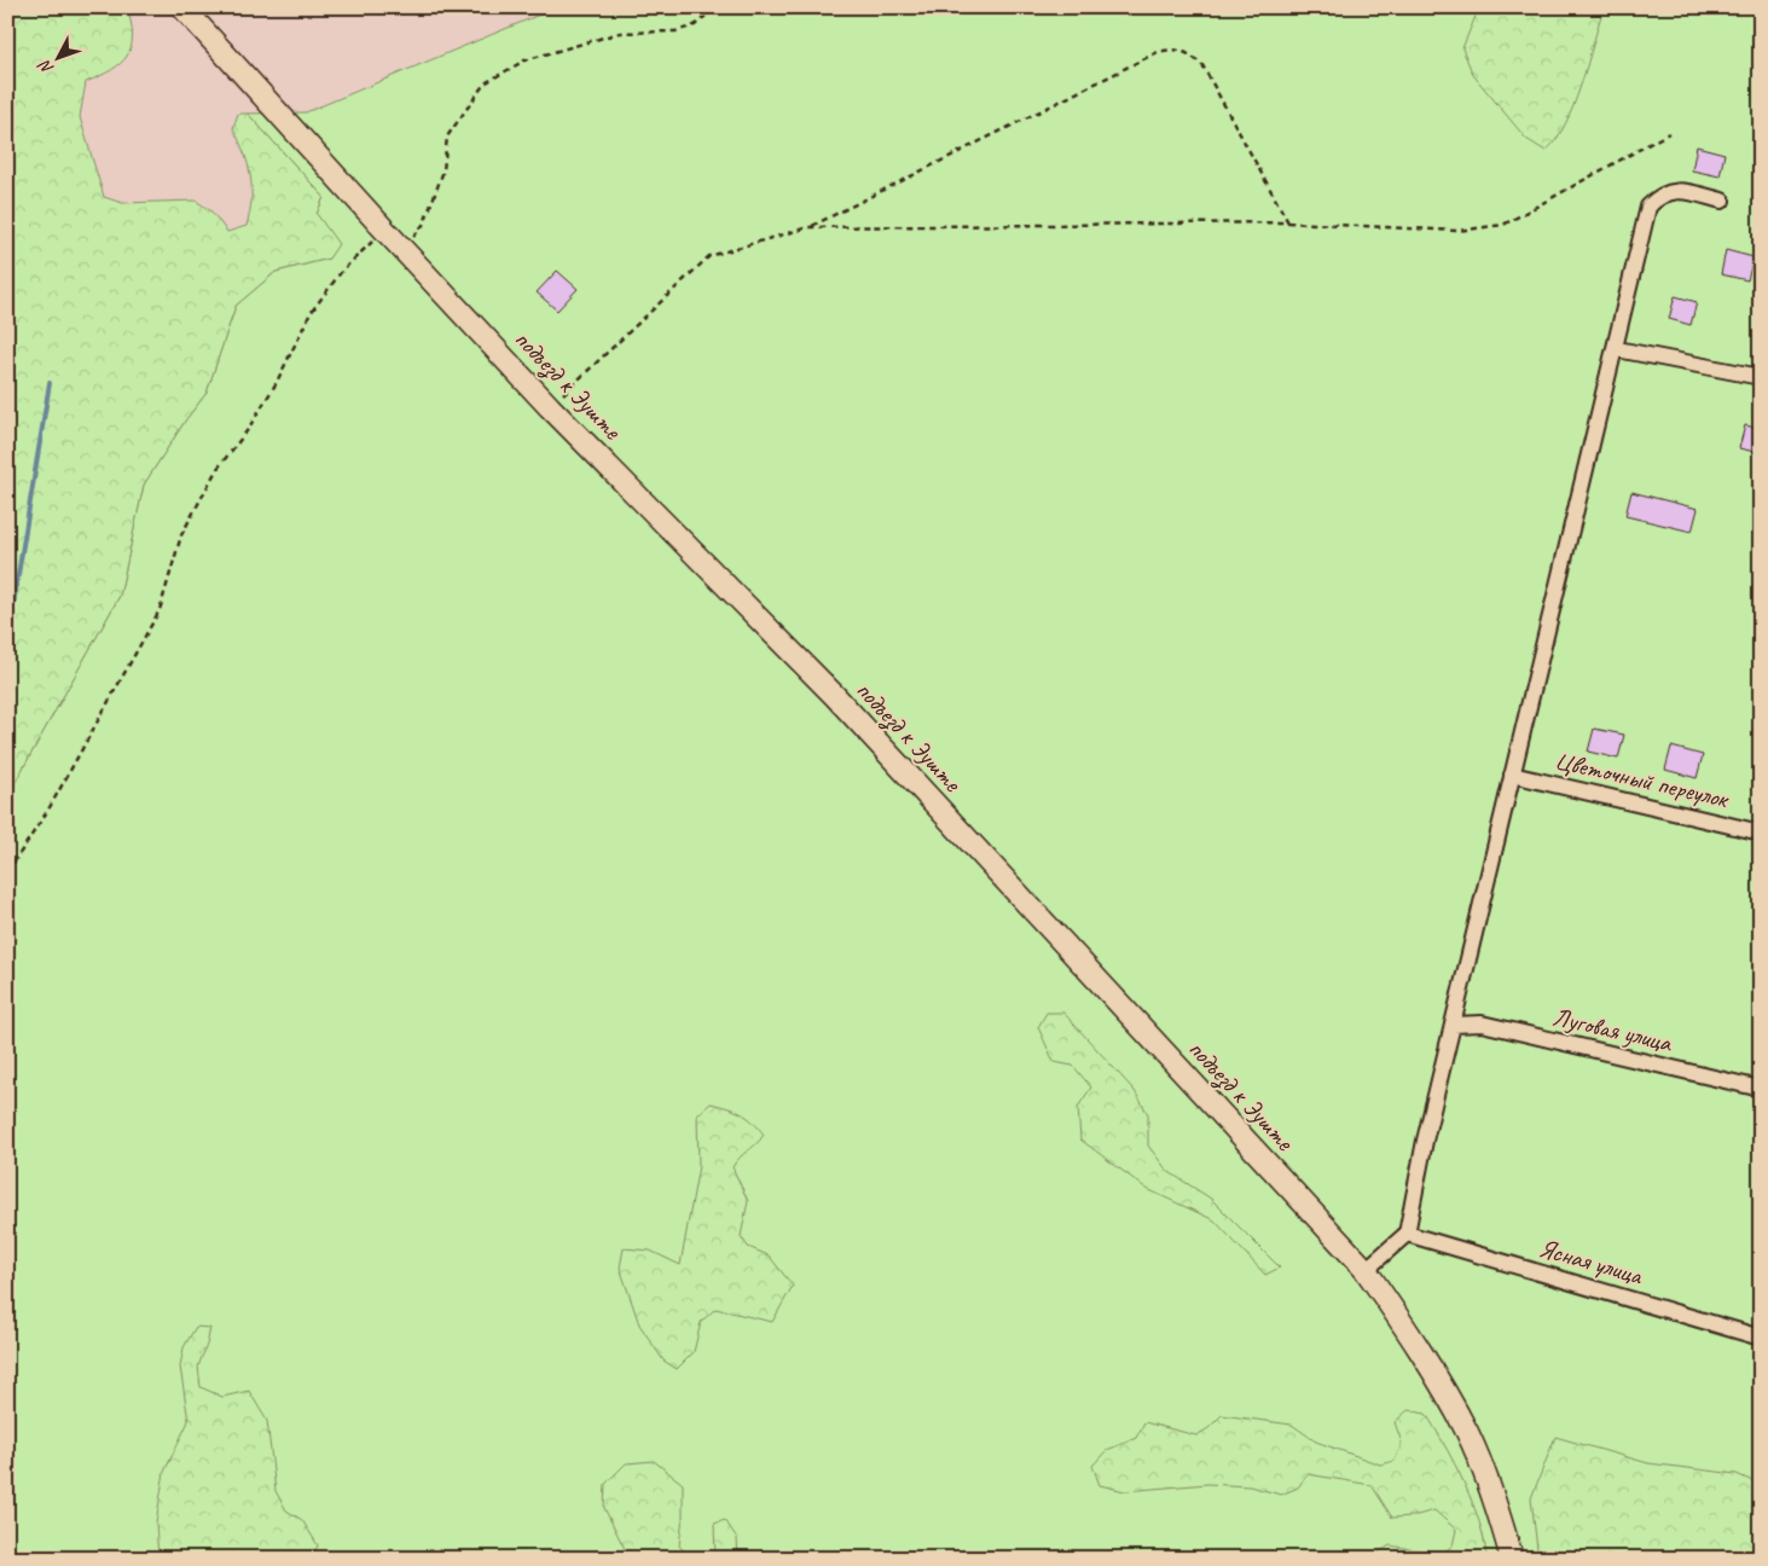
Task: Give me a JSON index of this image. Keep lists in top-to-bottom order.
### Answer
{
  "streets": {
    "street": [
      "подъезд к Эуште",
      "Цветочный переулок",
      "Луговая улица",
      "Ясная улица"
    ]
  },
  "north": "bottom left"
}
